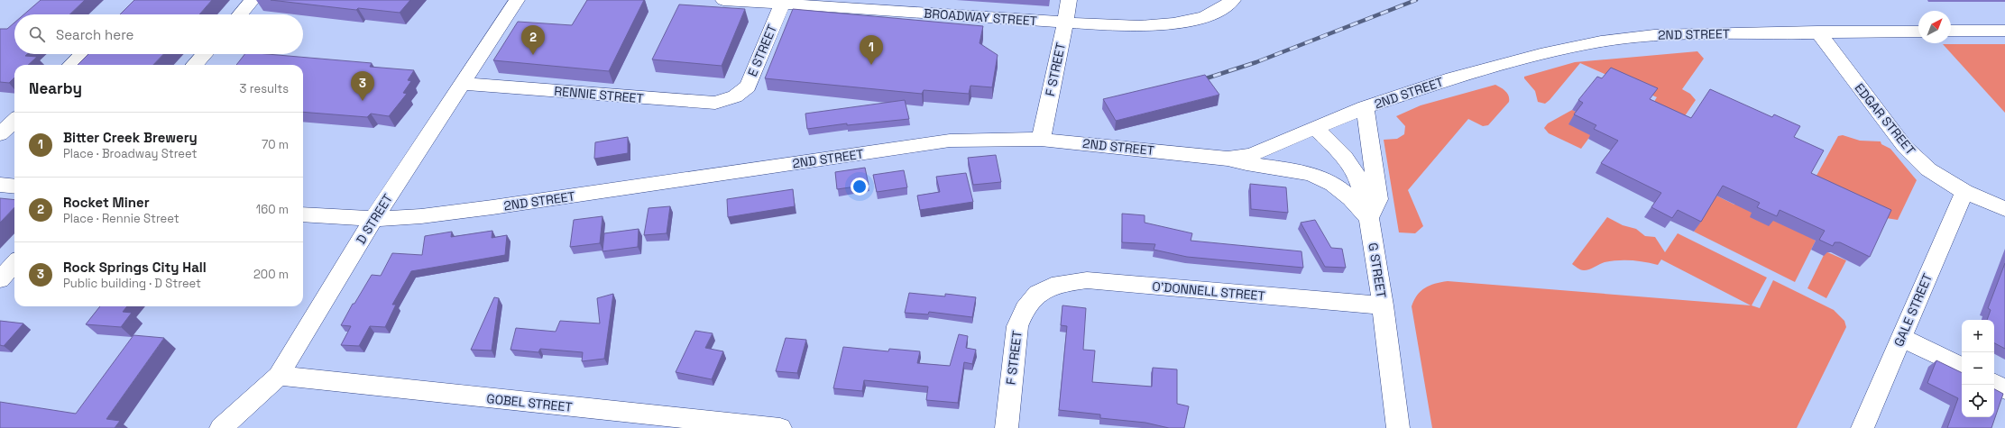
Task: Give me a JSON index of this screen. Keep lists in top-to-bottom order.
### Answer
{
  "streets": {
    "street": [
      "BROADWAY STREET",
      "2ND STREET",
      "E STREET",
      "F STREET",
      "RENNIE STREET",
      "EDGAR STREET",
      "D STREET",
      "G STREET",
      "O'DONNELL STREET",
      "GALE STREET",
      "GOBEL STREET"
    ]
  },
  "crossings": [
    ["BROADWAY STREET", "E STREET"],
    ["BROADWAY STREET", "F STREET"],
    ["2ND STREET", "F STREET"],
    ["2ND STREET", "EDGAR STREET"],
    ["2ND STREET", "D STREET"],
    ["2ND STREET", "G STREET"],
    ["E STREET", "RENNIE STREET"],
    ["F STREET", "O'DONNELL STREET"],
    ["RENNIE STREET", "D STREET"],
    ["EDGAR STREET", "GALE STREET"],
    ["D STREET", "GOBEL STREET"],
    ["G STREET", "O'DONNELL STREET"]
  ],
  "north": "top right",
  "page": {
    "search": "Search here",
    "pins": ["2", "1", "3"],
    "heading": ["Nearby", "3 results"],
    "list": [
      {
        "mark": "1",
        "name": "Bitter Creek Brewery",
        "note": "Place · Broadway Street",
        "value": "70 m"
      },
      {
        "mark": "2",
        "name": "Rocket Miner",
        "note": "Place · Rennie Street",
        "value": "160 m"
      },
      {
        "mark": "3",
        "name": "Rock Springs City Hall",
        "note": "Public building · D Street",
        "value": "200 m"
      }
    ],
    "map_buttons": ["+", "−"]
  }
}
